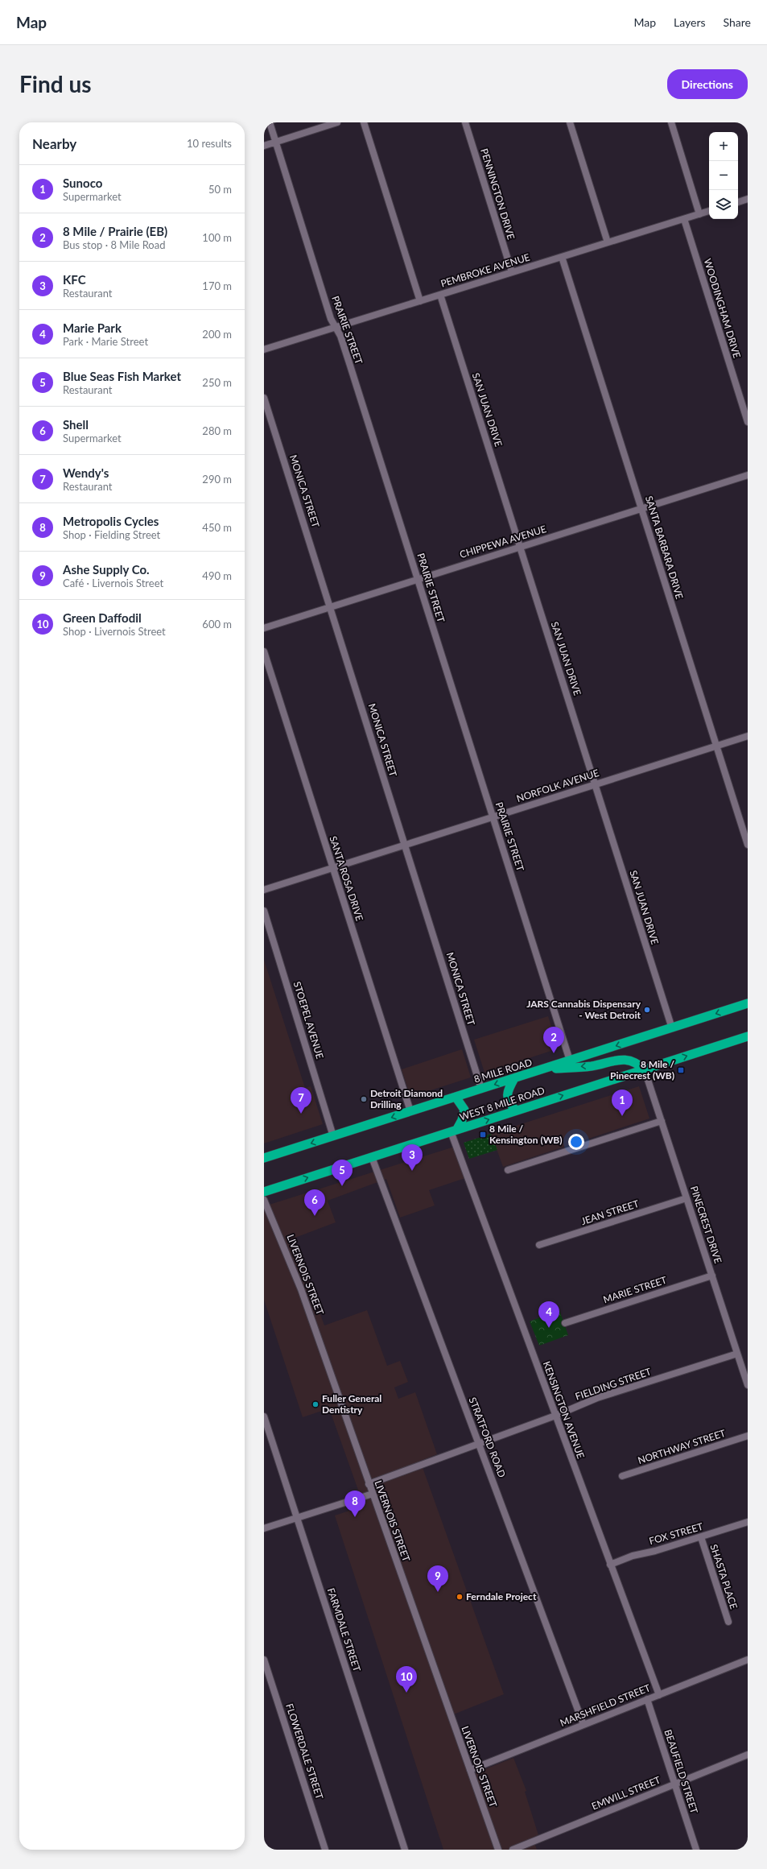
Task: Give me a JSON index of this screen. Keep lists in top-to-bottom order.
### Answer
{
  "streets": {
    "highway": ["8 MILE ROAD", "WEST 8 MILE ROAD"],
    "street": [
      "PENNINGTON DRIVE",
      "PEMBROKE AVENUE",
      "WOODINGHAM DRIVE",
      "PRAIRIE STREET",
      "SAN JUAN DRIVE",
      "MONICA STREET",
      "CHIPPEWA AVENUE",
      "SANTA BARBARA DRIVE",
      "NORFOLK AVENUE",
      "SANTA ROSA DRIVE",
      "STOEPEL AVENUE",
      "JEAN STREET",
      "PINECREST DRIVE",
      "LIVERNOIS STREET",
      "MARIE STREET",
      "FIELDING STREET",
      "KENSINGTON AVENUE",
      "STRATFORD ROAD",
      "NORTHWAY STREET",
      "FOX STREET",
      "SHASTA PLACE",
      "FARMDALE STREET",
      "MARSHFIELD STREET",
      "FLOWERDALE STREET",
      "BEAUFIELD STREET",
      "EMWILL STREET"
    ]
  },
  "crossings": [
    ["PENNINGTON DRIVE", "PEMBROKE AVENUE"],
    ["PEMBROKE AVENUE", "WOODINGHAM DRIVE"],
    ["PEMBROKE AVENUE", "PRAIRIE STREET"],
    ["PEMBROKE AVENUE", "SAN JUAN DRIVE"],
    ["PEMBROKE AVENUE", "SANTA BARBARA DRIVE"],
    ["PRAIRIE STREET", "CHIPPEWA AVENUE"],
    ["PRAIRIE STREET", "NORFOLK AVENUE"],
    ["PRAIRIE STREET", "8 MILE ROAD"],
    ["SAN JUAN DRIVE", "CHIPPEWA AVENUE"],
    ["SAN JUAN DRIVE", "NORFOLK AVENUE"],
    ["SAN JUAN DRIVE", "8 MILE ROAD"],
    ["MONICA STREET", "CHIPPEWA AVENUE"],
    ["MONICA STREET", "NORFOLK AVENUE"],
    ["MONICA STREET", "8 MILE ROAD"],
    ["CHIPPEWA AVENUE", "SANTA BARBARA DRIVE"],
    ["SANTA BARBARA DRIVE", "NORFOLK AVENUE"],
    ["NORFOLK AVENUE", "SANTA ROSA DRIVE"],
    ["SANTA ROSA DRIVE", "8 MILE ROAD"],
    ["STOEPEL AVENUE", "8 MILE ROAD"],
    ["WEST 8 MILE ROAD", "PINECREST DRIVE"],
    ["WEST 8 MILE ROAD", "KENSINGTON AVENUE"],
    ["WEST 8 MILE ROAD", "STRATFORD ROAD"],
    ["JEAN STREET", "PINECREST DRIVE"],
    ["PINECREST DRIVE", "MARIE STREET"],
    ["PINECREST DRIVE", "FIELDING STREET"],
    ["LIVERNOIS STREET", "FIELDING STREET"],
    ["LIVERNOIS STREET", "MARSHFIELD STREET"],
    ["FIELDING STREET", "KENSINGTON AVENUE"],
    ["FIELDING STREET", "STRATFORD ROAD"],
    ["KENSINGTON AVENUE", "FOX STREET"],
    ["KENSINGTON AVENUE", "MARSHFIELD STREET"],
    ["STRATFORD ROAD", "MARSHFIELD STREET"],
    ["FOX STREET", "SHASTA PLACE"],
    ["MARSHFIELD STREET", "BEAUFIELD STREET"],
    ["BEAUFIELD STREET", "EMWILL STREET"]
  ],
  "one_way": ["8 MILE ROAD", "WEST 8 MILE ROAD"],
  "places": {
    "other": [
      "JARS Cannabis Dispensary - West Detroit",
      "Detroit Diamond Drilling",
      "Fuller General Dentistry",
      "Ferndale Project"
    ],
    "transit": ["8 Mile / Pinecrest (WB)", "8 Mile / Kensington (WB)"]
  },
  "page": {
    "header": "Map",
    "nav": ["Map", "Layers", "Share"],
    "buttons": "Directions",
    "title": "Find us",
    "heading": ["Nearby", "10 results"],
    "map_buttons": ["+", "−"],
    "list": [
      {
        "mark": "1",
        "name": "Sunoco",
        "note": "Supermarket",
        "value": "50 m"
      },
      {
        "mark": "2",
        "name": "8 Mile / Prairie (EB)",
        "note": "Bus stop · 8 Mile Road",
        "value": "100 m"
      },
      {
        "mark": "3",
        "name": "KFC",
        "note": "Restaurant",
        "value": "170 m"
      },
      {
        "mark": "4",
        "name": "Marie Park",
        "note": "Park · Marie Street",
        "value": "200 m"
      },
      {
        "mark": "5",
        "name": "Blue Seas Fish Market",
        "note": "Restaurant",
        "value": "250 m"
      },
      {
        "mark": "6",
        "name": "Shell",
        "note": "Supermarket",
        "value": "280 m"
      },
      {
        "mark": "7",
        "name": "Wendy's",
        "note": "Restaurant",
        "value": "290 m"
      },
      {
        "mark": "8",
        "name": "Metropolis Cycles",
        "note": "Shop · Fielding Street",
        "value": "450 m"
      },
      {
        "mark": "9",
        "name": "Ashe Supply Co.",
        "note": "Café · Livernois Street",
        "value": "490 m"
      },
      {
        "mark": "10",
        "name": "Green Daffodil",
        "note": "Shop · Livernois Street",
        "value": "600 m"
      }
    ],
    "pins": [
      "2",
      "7",
      "1",
      "3",
      "5",
      "6",
      "4",
      "8",
      "9",
      "10"
    ]
  }
}
